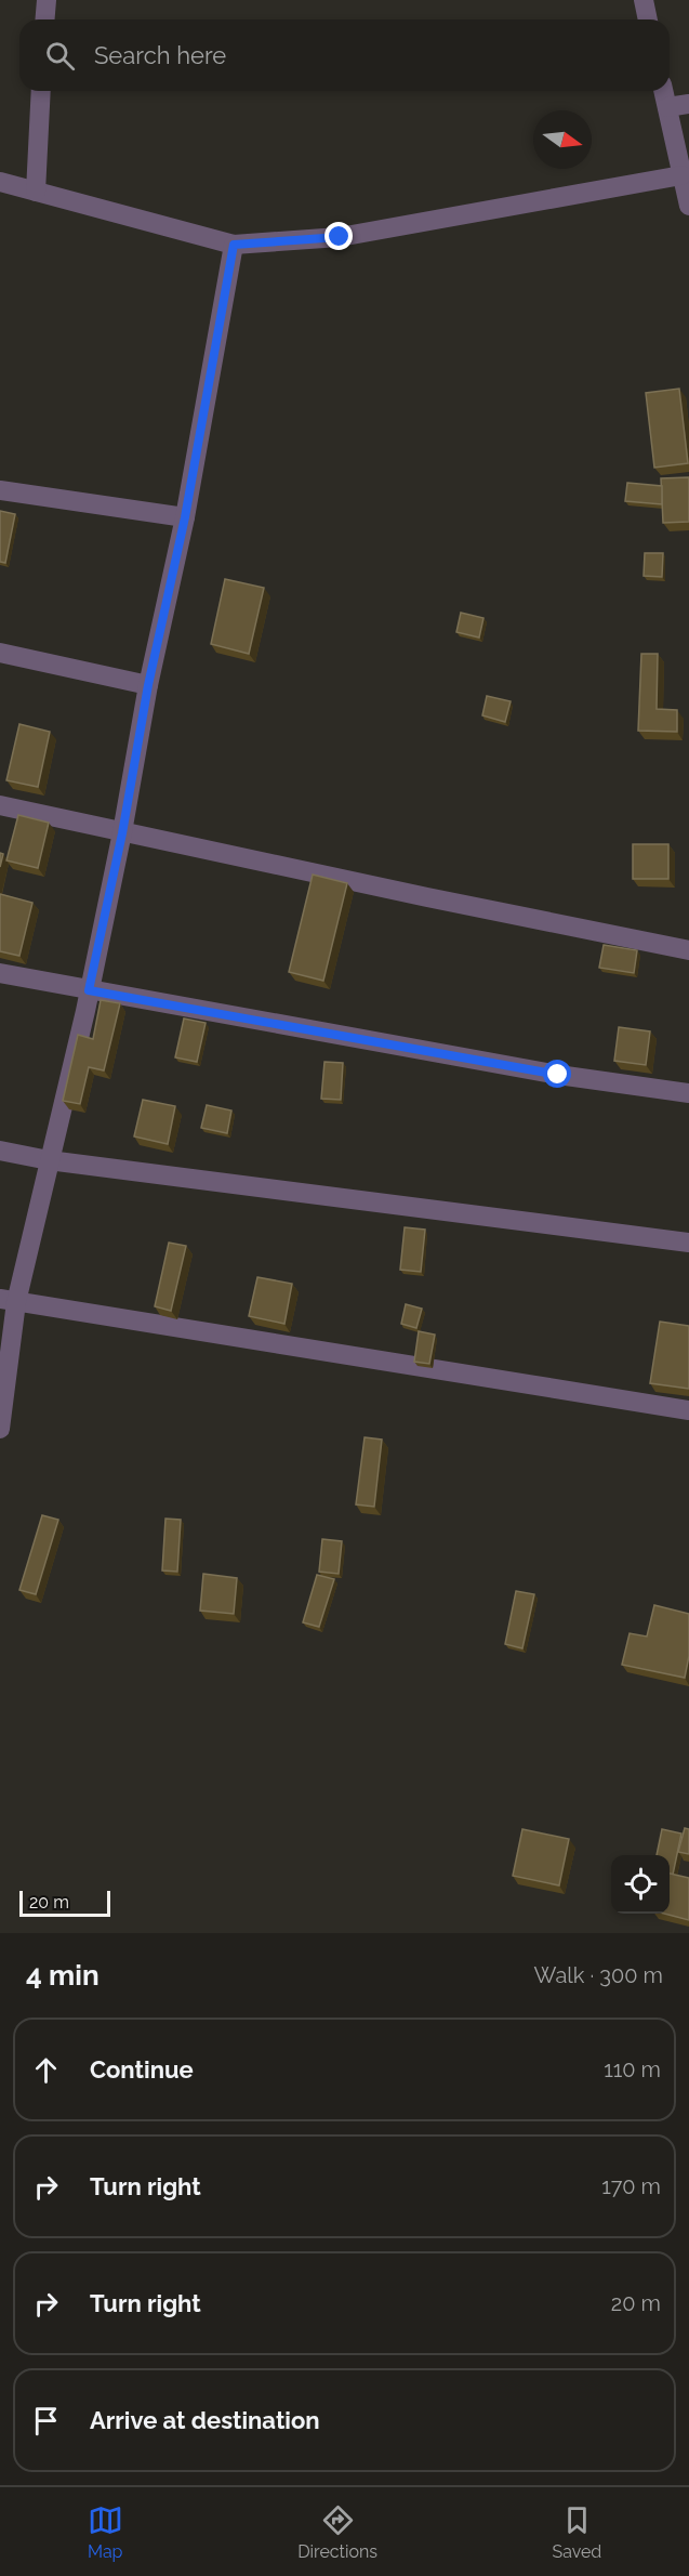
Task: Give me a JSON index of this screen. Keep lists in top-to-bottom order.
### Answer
{
  "scale_bar": "20 m",
  "north": "right",
  "page": {
    "search": "Search here",
    "scale": "20 m",
    "heading": ["4 min", "Walk · 300 m"],
    "list": [
      ["Continue", "110 m"],
      ["Turn right", "170 m"],
      ["Turn right", "20 m"],
      "Arrive at destination"
    ],
    "nav": ["Map", "Directions", "Saved"]
  }
}
